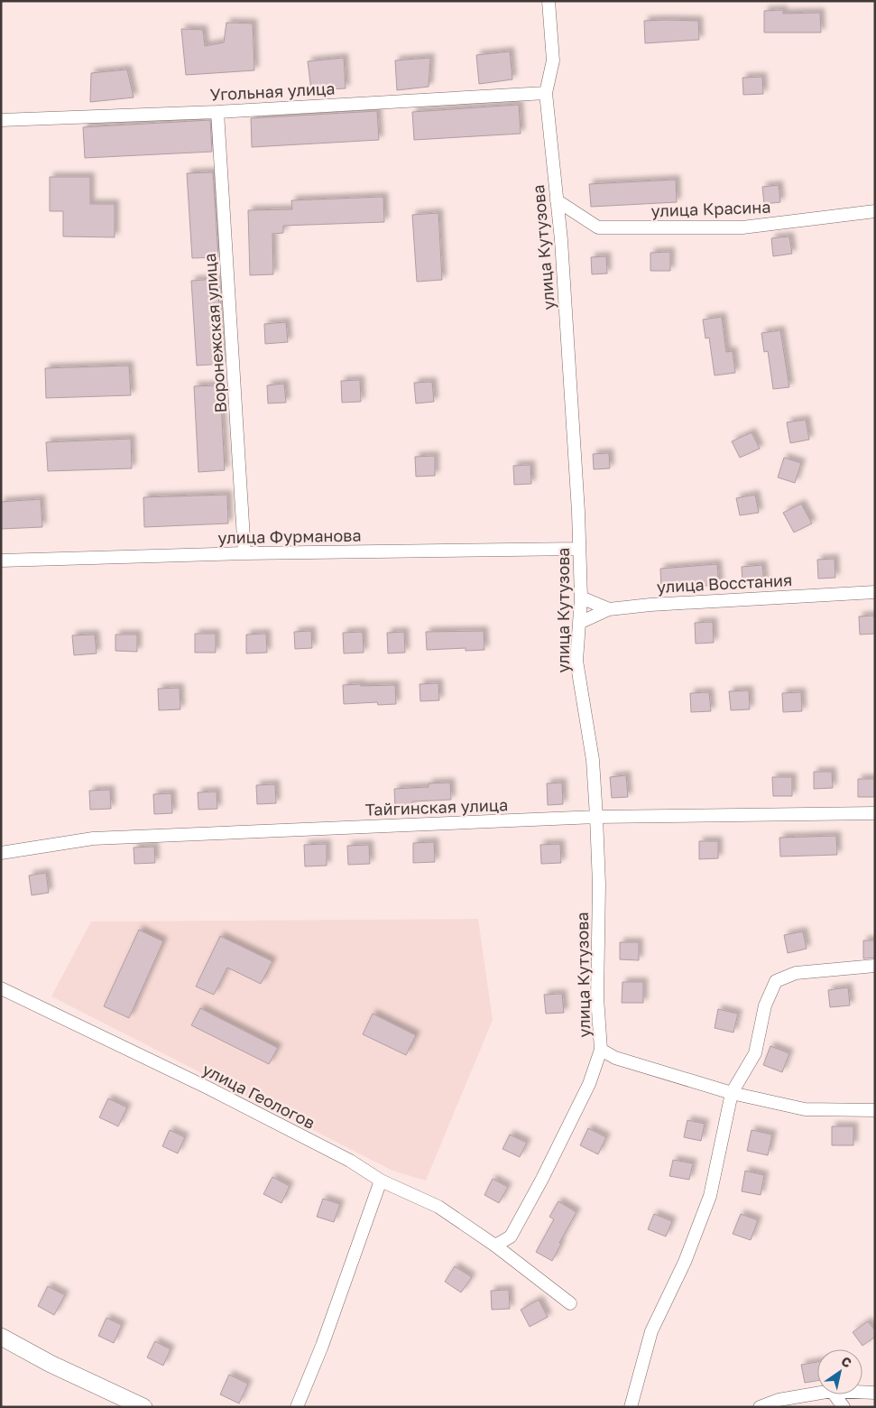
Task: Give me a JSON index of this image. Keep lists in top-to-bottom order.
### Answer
{
  "streets": {
    "street": [
      "Угольная улица",
      "улица Красина",
      "улица Кутузова",
      "Воронежская улица",
      "улица Фурманова",
      "улица Восстания",
      "Тайгинская улица",
      "улица Геологов"
    ]
  },
  "crossings": [
    ["Угольная улица", "улица Кутузова"],
    ["Угольная улица", "Воронежская улица"],
    ["улица Красина", "улица Кутузова"],
    ["улица Кутузова", "улица Фурманова"],
    ["улица Кутузова", "улица Восстания"],
    ["улица Кутузова", "Тайгинская улица"],
    ["улица Кутузова", "улица Геологов"],
    ["Воронежская улица", "улица Фурманова"]
  ],
  "north": "top right"
}
